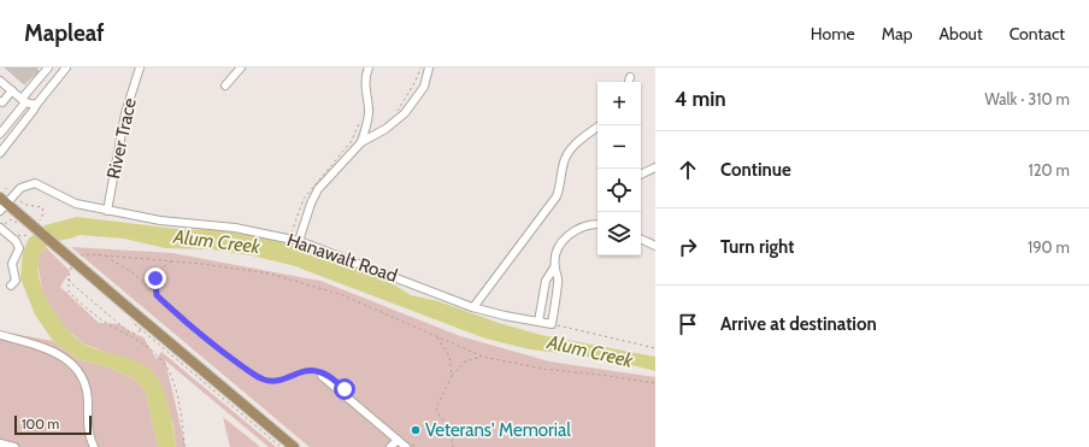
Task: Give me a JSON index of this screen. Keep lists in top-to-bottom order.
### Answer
{
  "streets": {
    "street": ["River Trace", "Hanawalt Road"]
  },
  "crossings": [
    ["River Trace", "Hanawalt Road"]
  ],
  "water": ["Alum Creek"],
  "places": ["Veterans' Memorial"],
  "scale_bar": "100 m",
  "page": {
    "header": "Mapleaf",
    "nav": [
      "Home",
      "Map",
      "About",
      "Contact"
    ],
    "heading": ["4 min", "Walk · 310 m"],
    "map_buttons": ["+", "−"],
    "list": [
      ["Continue", "120 m"],
      ["Turn right", "190 m"],
      "Arrive at destination"
    ],
    "scale": "100 m"
  }
}
